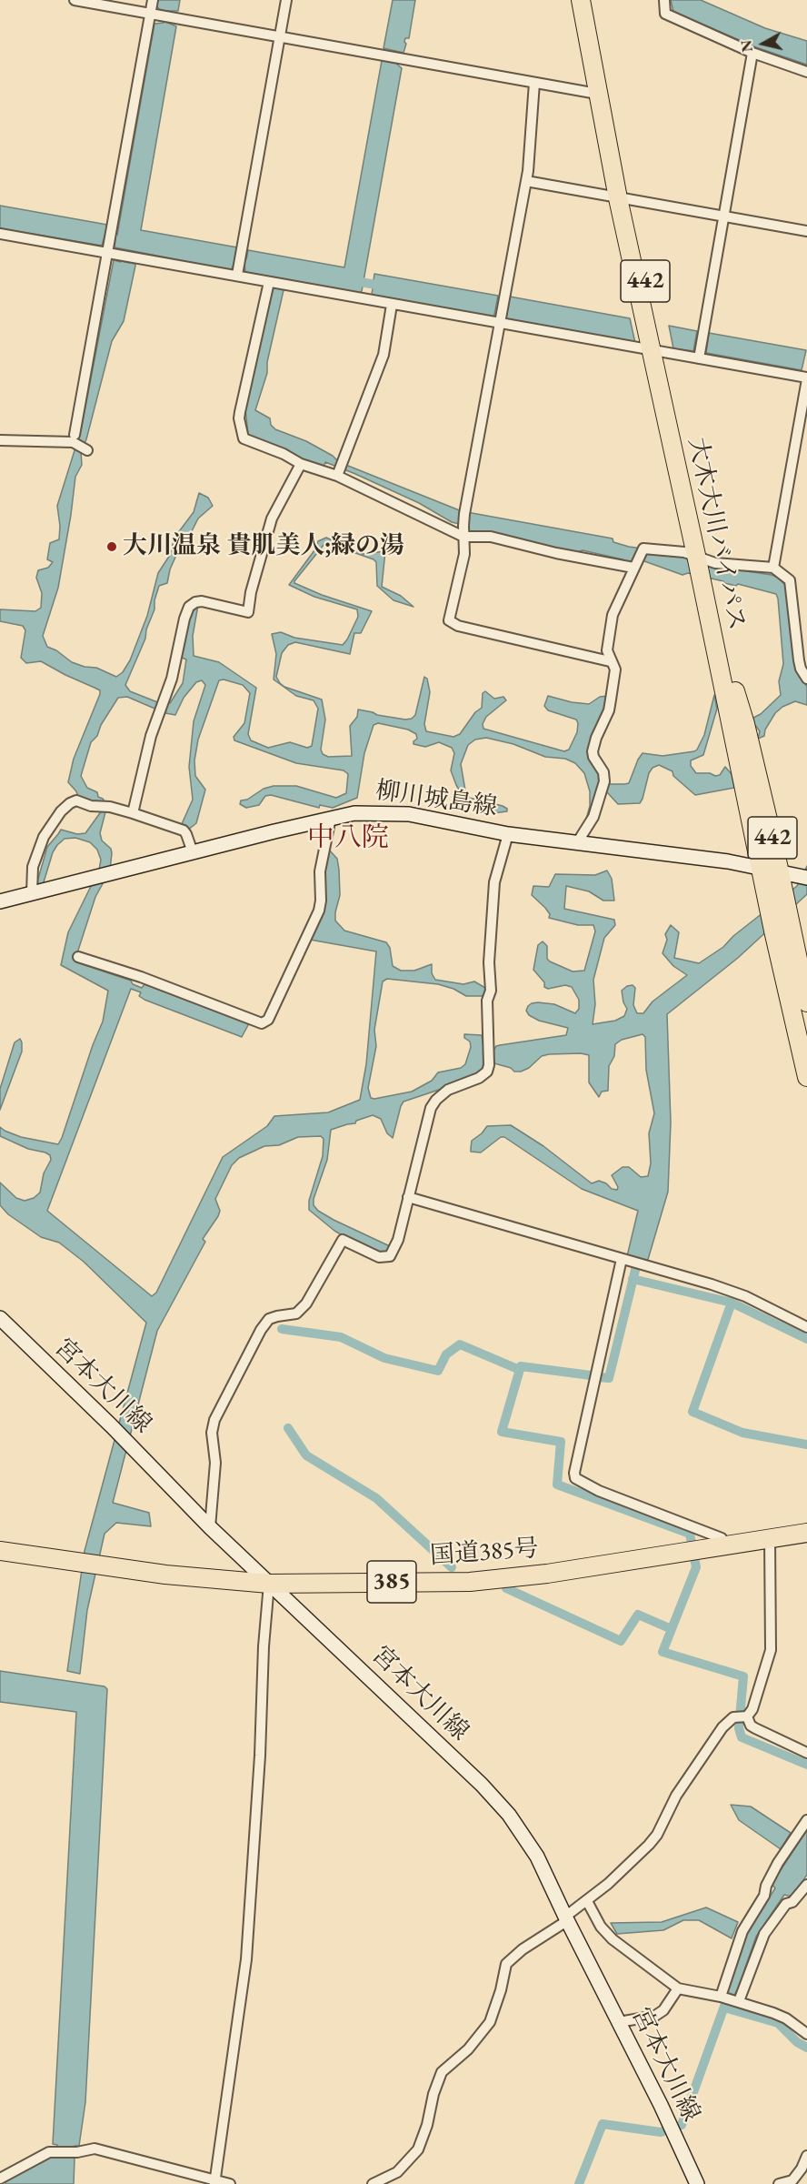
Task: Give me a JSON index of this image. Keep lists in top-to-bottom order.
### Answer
{
  "streets": {
    "highway": [
      "442",
      "大木大川バイパス",
      "国道385号",
      "385"
    ],
    "main road": ["柳川城島線", "宮本大川線"]
  },
  "crossings": [
    ["大木大川バイパス", "柳川城島線"],
    ["宮本大川線", "国道385号"]
  ],
  "districts": ["中八院"],
  "places": ["大川温泉 貴肌美人;緑の湯"],
  "north": "left"
}
